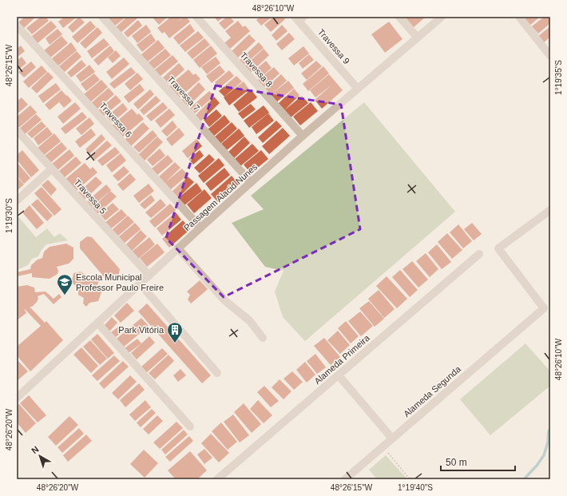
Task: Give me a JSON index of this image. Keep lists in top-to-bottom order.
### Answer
{
  "streets": {
    "street": [
      "Travessa 9",
      "Travessa 8",
      "Travessa 7",
      "Travessa 6",
      "Travessa 5",
      "Passagem Alacid Nunes",
      "Alameda Primeira",
      "Alameda Segunda"
    ]
  },
  "crossings": [
    ["Travessa 9", "Passagem Alacid Nunes"],
    ["Travessa 8", "Passagem Alacid Nunes"],
    ["Travessa 7", "Passagem Alacid Nunes"],
    ["Travessa 6", "Passagem Alacid Nunes"],
    ["Travessa 5", "Passagem Alacid Nunes"]
  ],
  "places": {
    "school or university": ["Escola Municipal Professor Paulo Freire"],
    "building": ["Park Vitória"]
  },
  "scale_bar": "50 m",
  "north": "top left",
  "coordinates": [
    "48°26'10\"W",
    "48°26'15\"W",
    "1°19'35\"S",
    "1°19'30\"S",
    "48°26'20\"W",
    "1°19'40\"S"
  ]
}
